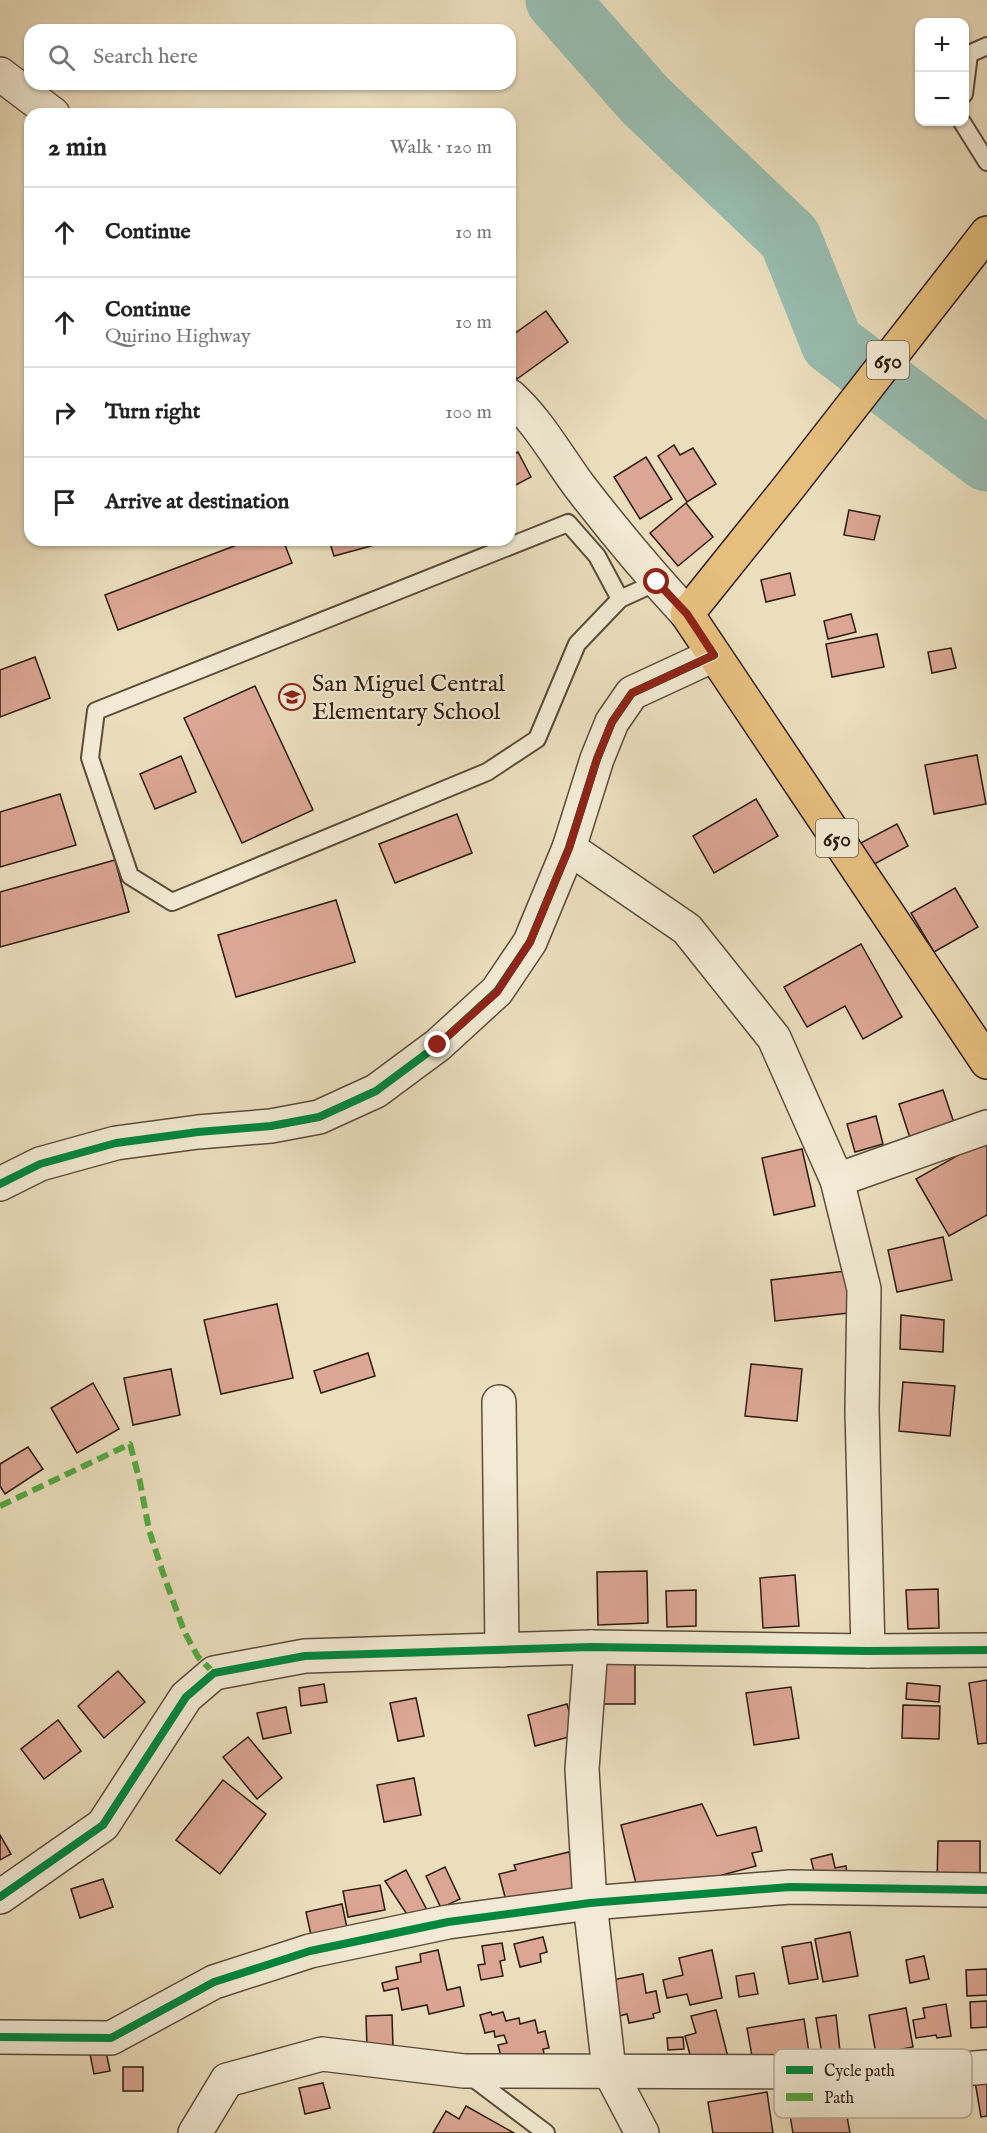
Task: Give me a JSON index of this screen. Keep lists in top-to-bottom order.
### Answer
{
  "streets": {
    "main road": ["650"]
  },
  "places": {
    "school or university": ["San Miguel Central Elementary School"]
  },
  "legend": ["Cycle path", "Path"],
  "page": {
    "map_buttons": ["+", "−"],
    "search": "Search here",
    "heading": ["2 min", "Walk · 120 m"],
    "list": [
      ["Continue", "10 m"],
      ["Continue", "Quirino Highway", "10 m"],
      ["Turn right", "100 m"],
      "Arrive at destination"
    ]
  }
}
